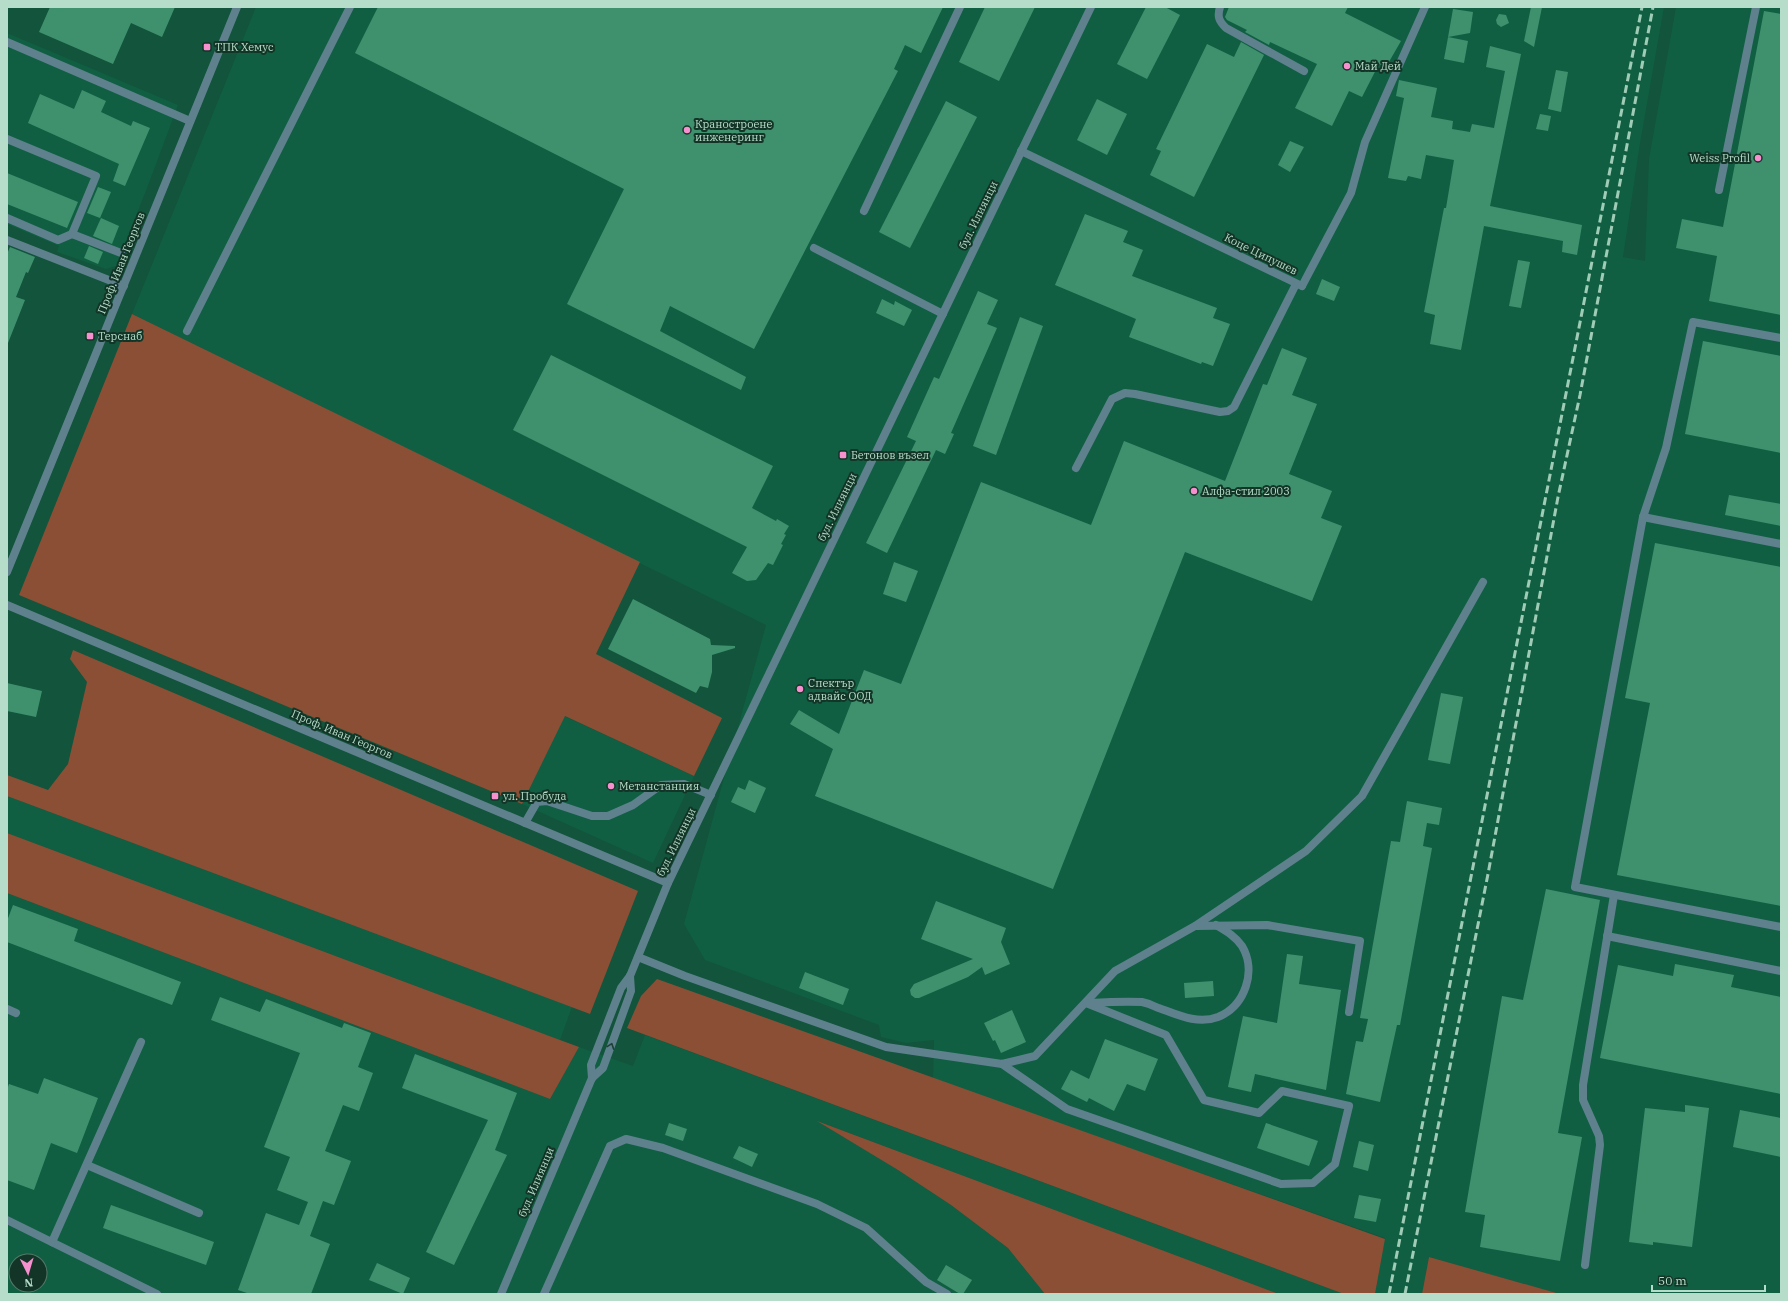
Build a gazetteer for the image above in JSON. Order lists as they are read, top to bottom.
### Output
{
  "streets": {
    "street": ["бул. Илиянци", "Коце Ципушев", "Проф. Иван Георгов"]
  },
  "crossings": [
    ["бул. Илиянци", "Коце Ципушев"],
    ["бул. Илиянци", "Проф. Иван Георгов"]
  ],
  "places": {
    "transit": [
      "ТПК Хемус",
      "Терснаб",
      "Бетонов възел",
      "ул. Пробуда"
    ],
    "other": [
      "Май Дей",
      "Краностроене инженеринг",
      "Weiss Profil",
      "Алфа-стил 2003",
      "Спектър адвайс ООД",
      "Метанстанция"
    ]
  },
  "scale_bar": "50 m",
  "north": "bottom"
}
